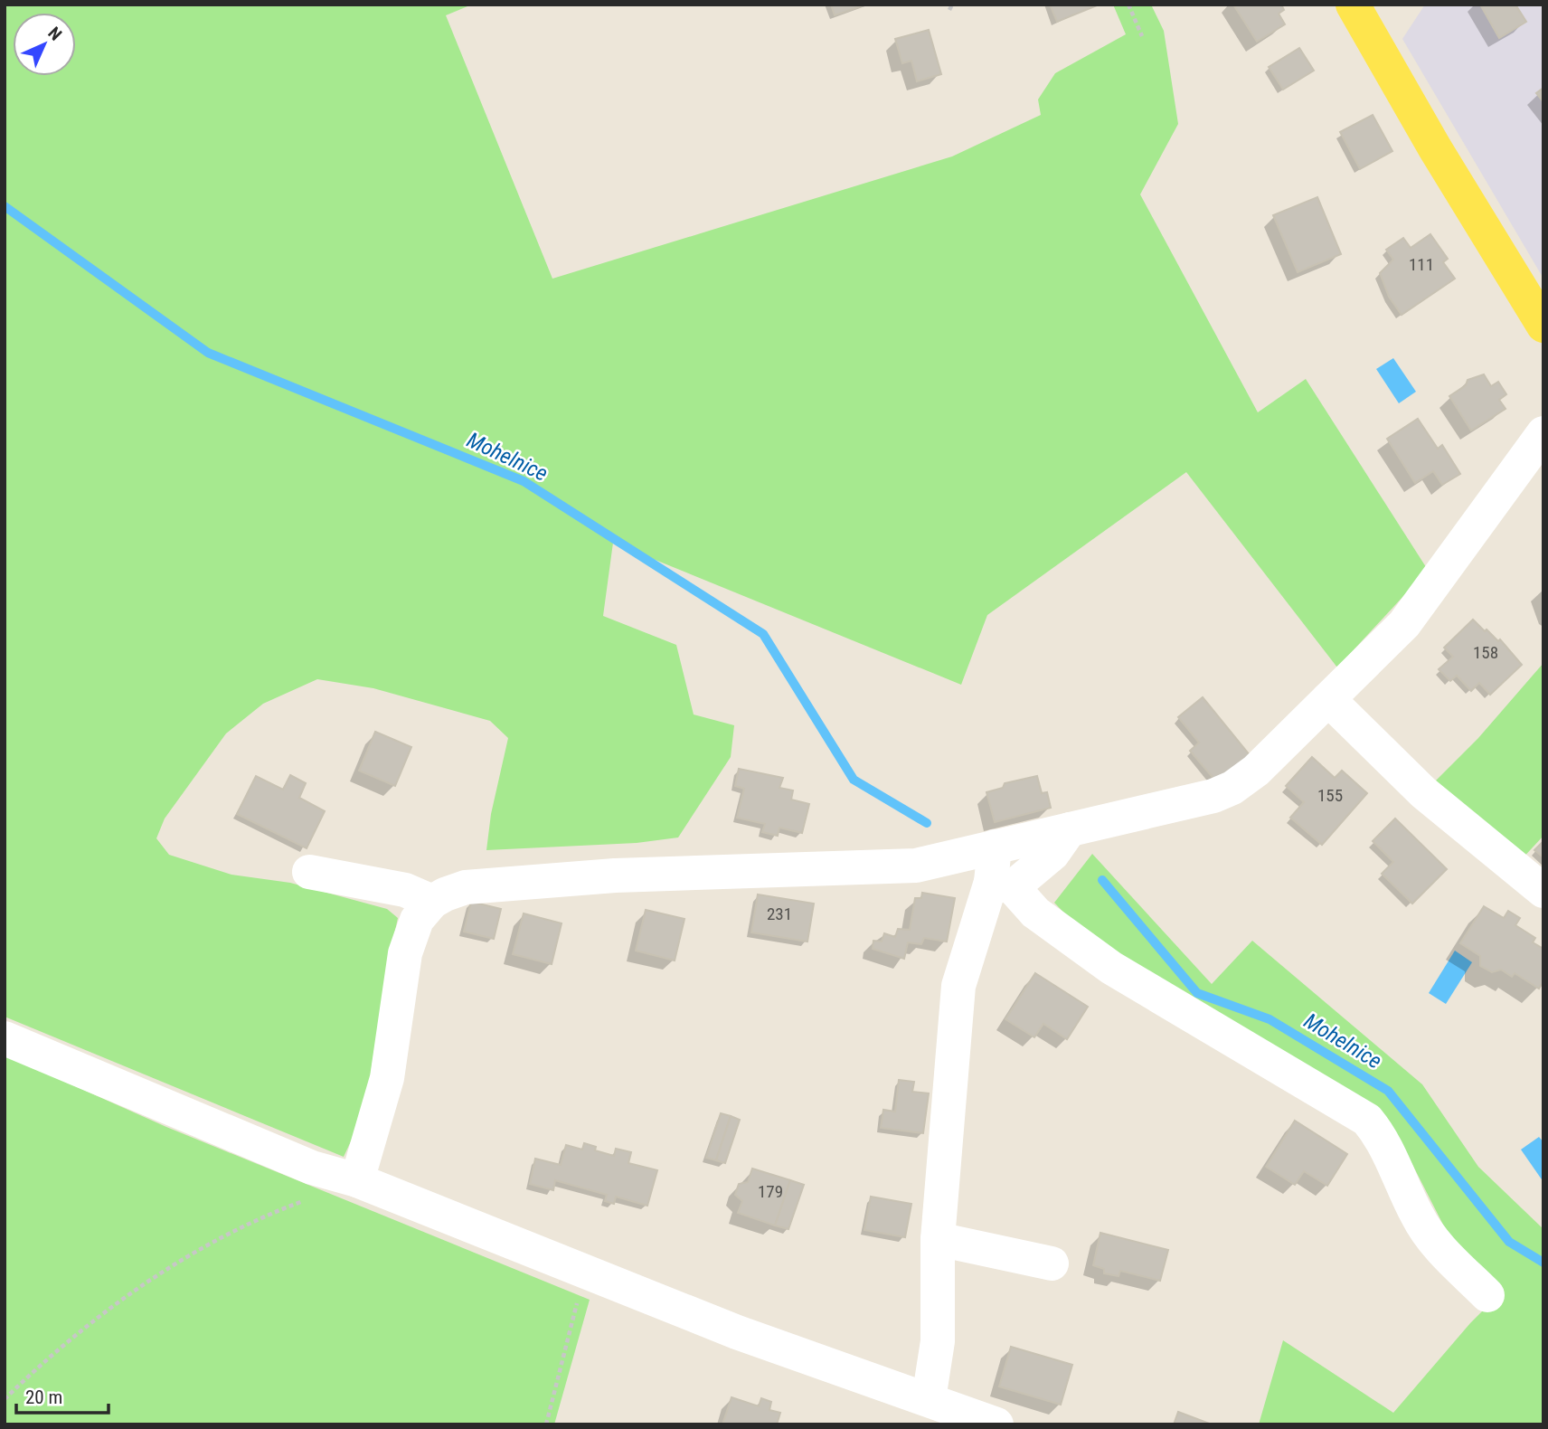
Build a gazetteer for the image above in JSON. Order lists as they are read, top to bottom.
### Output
{
  "water": ["Mohelnice"],
  "house_numbers": [
    "111",
    "158",
    "155",
    "231",
    "179"
  ],
  "scale_bar": "20 m",
  "north": "top right"
}
